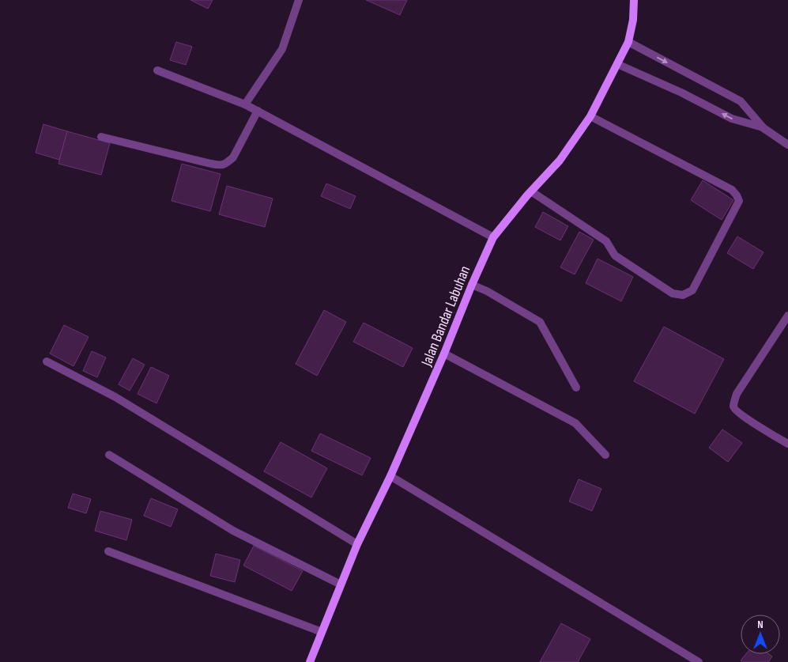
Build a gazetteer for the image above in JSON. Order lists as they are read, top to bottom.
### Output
{
  "streets": {
    "main road": ["Jalan Bandar Labuhan"]
  },
  "north": "top"
}
